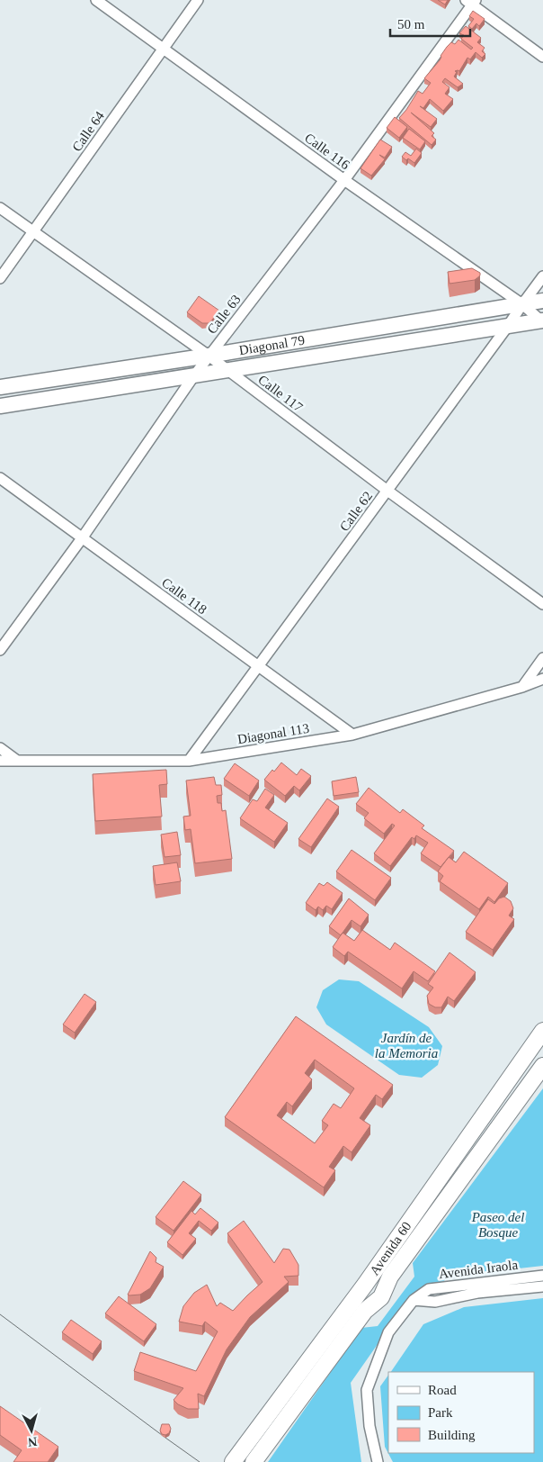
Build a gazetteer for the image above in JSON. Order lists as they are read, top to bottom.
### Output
{
  "streets": {
    "main road": ["Diagonal 79", "Avenida 60"],
    "street": [
      "Calle 64",
      "Calle 116",
      "Calle 63",
      "Calle 117",
      "Calle 62",
      "Calle 118",
      "Diagonal 113",
      "Avenida Iraola"
    ]
  },
  "crossings": [
    ["Calle 64", "Calle 116"],
    ["Calle 64", "Calle 117"],
    ["Calle 116", "Calle 63"],
    ["Calle 116", "Diagonal 79"],
    ["Calle 116", "Calle 62"],
    ["Calle 63", "Diagonal 79"],
    ["Calle 63", "Calle 117"],
    ["Calle 63", "Calle 118"],
    ["Diagonal 79", "Calle 117"],
    ["Diagonal 79", "Calle 62"],
    ["Calle 117", "Calle 62"],
    ["Calle 62", "Calle 118"],
    ["Calle 62", "Diagonal 113"],
    ["Calle 118", "Diagonal 113"]
  ],
  "parks": ["Jardín de la Memoria", "Paseo del Bosque"],
  "legend": ["Road", "Park", "Building"],
  "scale_bar": "50 m",
  "north": "bottom"
}
